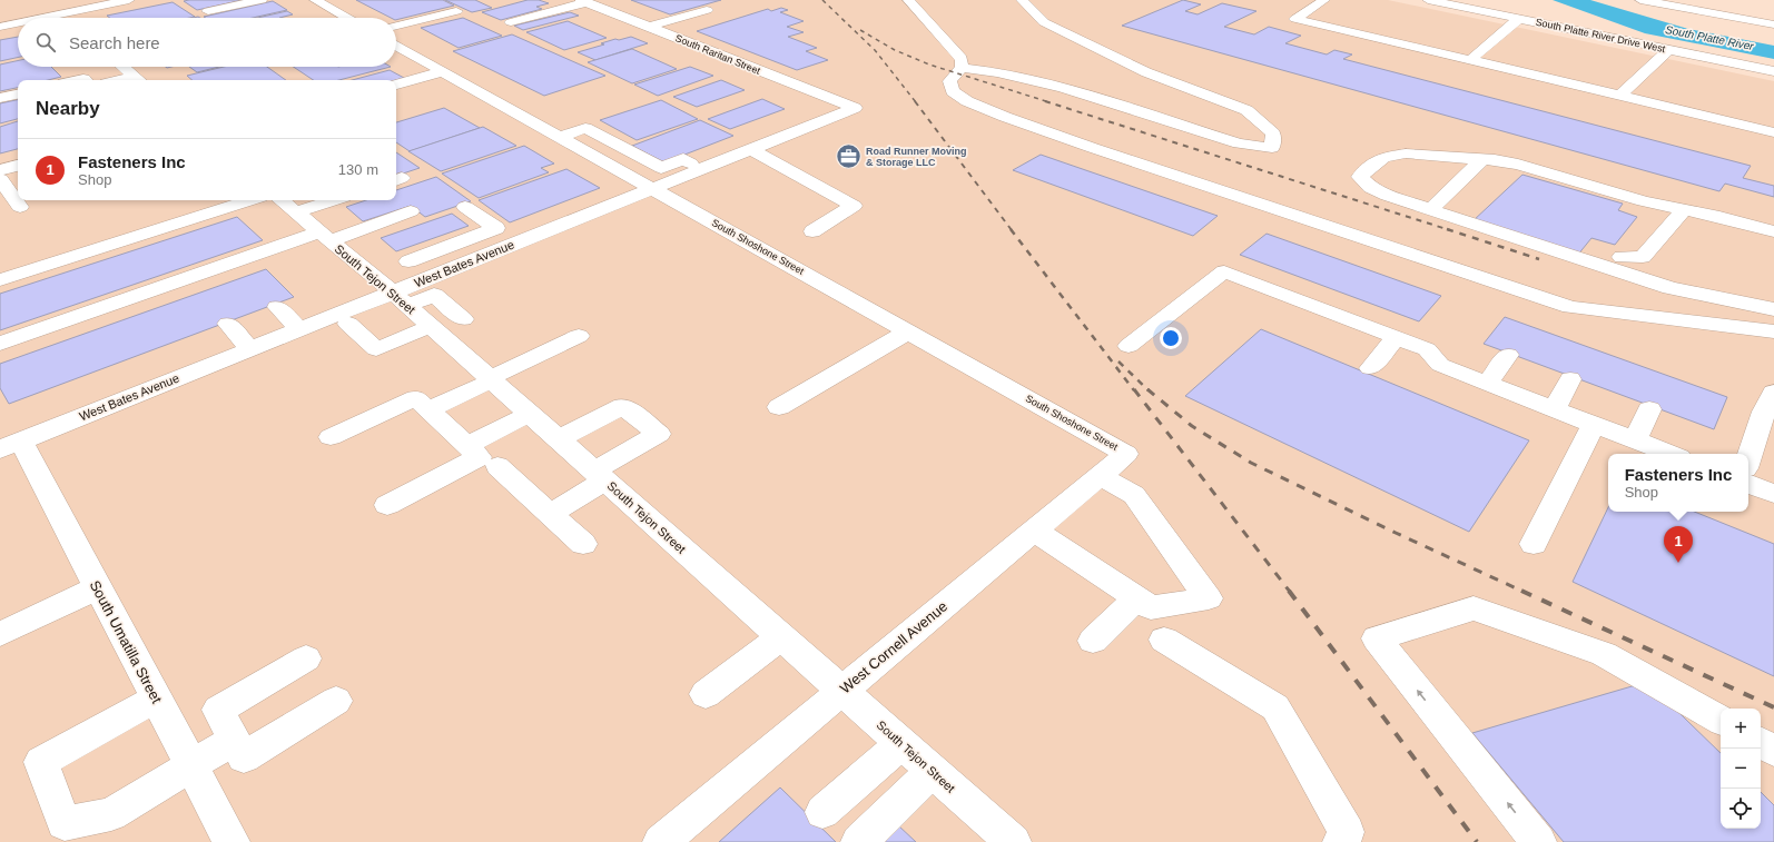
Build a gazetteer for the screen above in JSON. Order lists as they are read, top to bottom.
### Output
{
  "streets": {
    "street": [
      "South Platte River Drive West",
      "South Raritan Street",
      "South Shoshone Street",
      "West Bates Avenue",
      "South Tejon Street",
      "South Umatilla Street",
      "West Cornell Avenue"
    ]
  },
  "crossings": [
    ["South Raritan Street", "West Bates Avenue"],
    ["South Shoshone Street", "West Bates Avenue"],
    ["South Shoshone Street", "West Cornell Avenue"],
    ["West Bates Avenue", "South Tejon Street"],
    ["West Bates Avenue", "South Umatilla Street"],
    ["South Tejon Street", "West Cornell Avenue"]
  ],
  "water": ["South Platte River"],
  "places": {
    "office": ["Road Runner Moving & Storage LLC"]
  },
  "page": {
    "search": "Search here",
    "heading": "Nearby",
    "list": [
      {
        "mark": "1",
        "name": "Fasteners Inc",
        "note": "Shop",
        "value": "130 m"
      }
    ],
    "popup": ["Fasteners Inc", "Shop"],
    "pins": "1",
    "map_buttons": ["+", "−"]
  }
}
